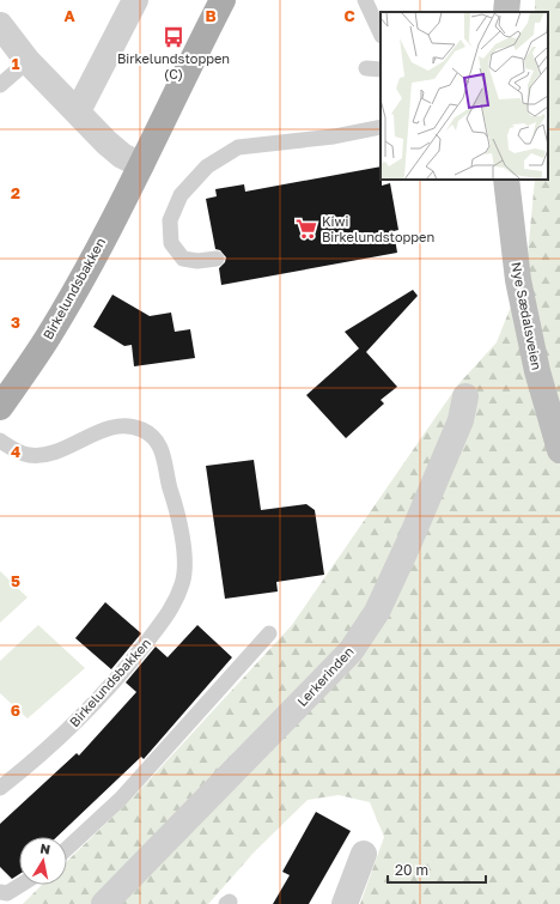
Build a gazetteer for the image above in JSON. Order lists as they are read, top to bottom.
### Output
{
  "streets": {
    "main road": ["Birkelundsbakken", "Nye Sædalsveien"],
    "street": ["Lerkerinden"]
  },
  "places": {
    "bus stop": ["Birkelundstoppen (C)"],
    "supermarket": ["Kiwi Birkelundstoppen"]
  },
  "scale_bar": "20 m",
  "north": "top",
  "grid": {
    "columns": ["A", "B", "C"],
    "rows": [
      "1",
      "2",
      "3",
      "4",
      "5",
      "6"
    ]
  }
}
